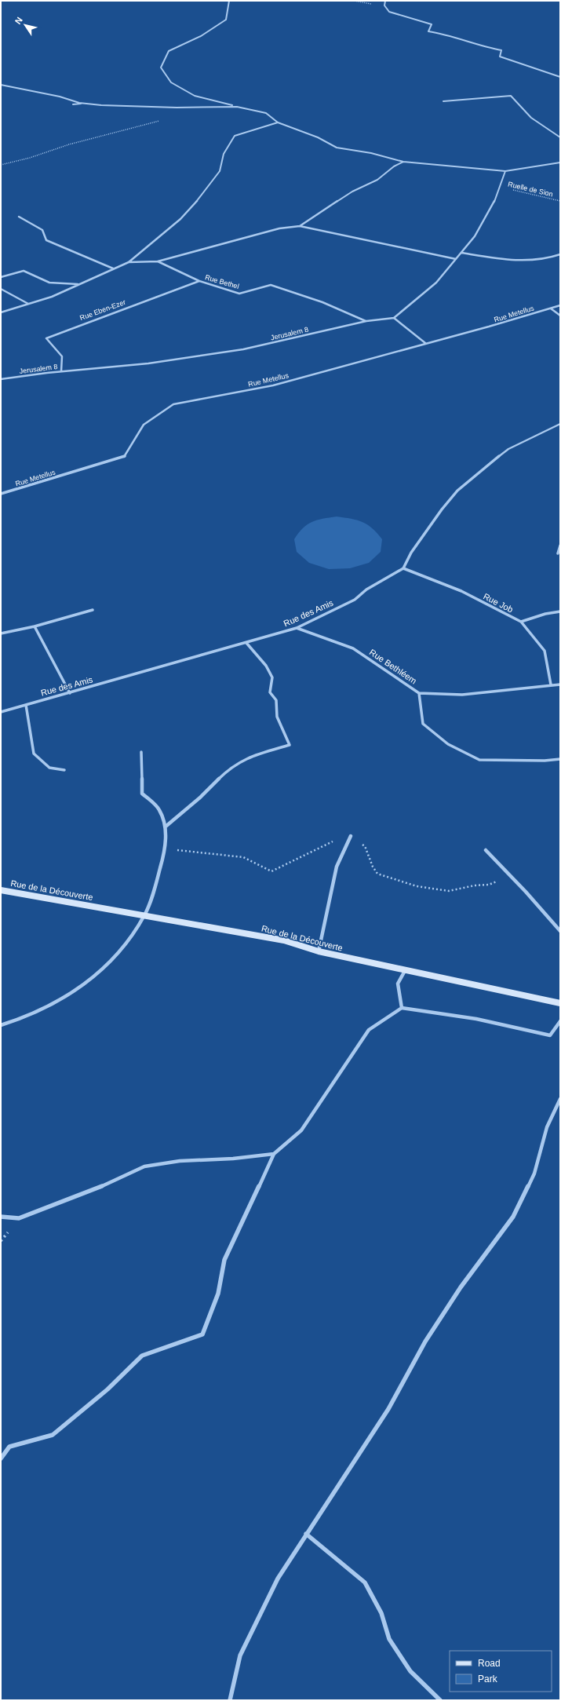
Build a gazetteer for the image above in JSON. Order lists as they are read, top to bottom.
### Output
{
  "streets": {
    "street": [
      "Rue Bethel",
      "Rue Eben-Ezer",
      "Rue Metellus",
      "Jerusalem 8",
      "Rue Job",
      "Rue des Amis",
      "Rue Bethléem",
      "Rue de la Découverte"
    ],
    "path": ["Ruelle de Sion"]
  },
  "crossings": [
    ["Rue Bethel", "Rue Eben-Ezer"],
    ["Rue Bethel", "Jerusalem 8"],
    ["Rue Eben-Ezer", "Jerusalem 8"],
    ["Rue Job", "Rue des Amis"],
    ["Rue des Amis", "Rue Bethléem"]
  ],
  "legend": ["Road", "Park"],
  "north": "top left"
}
